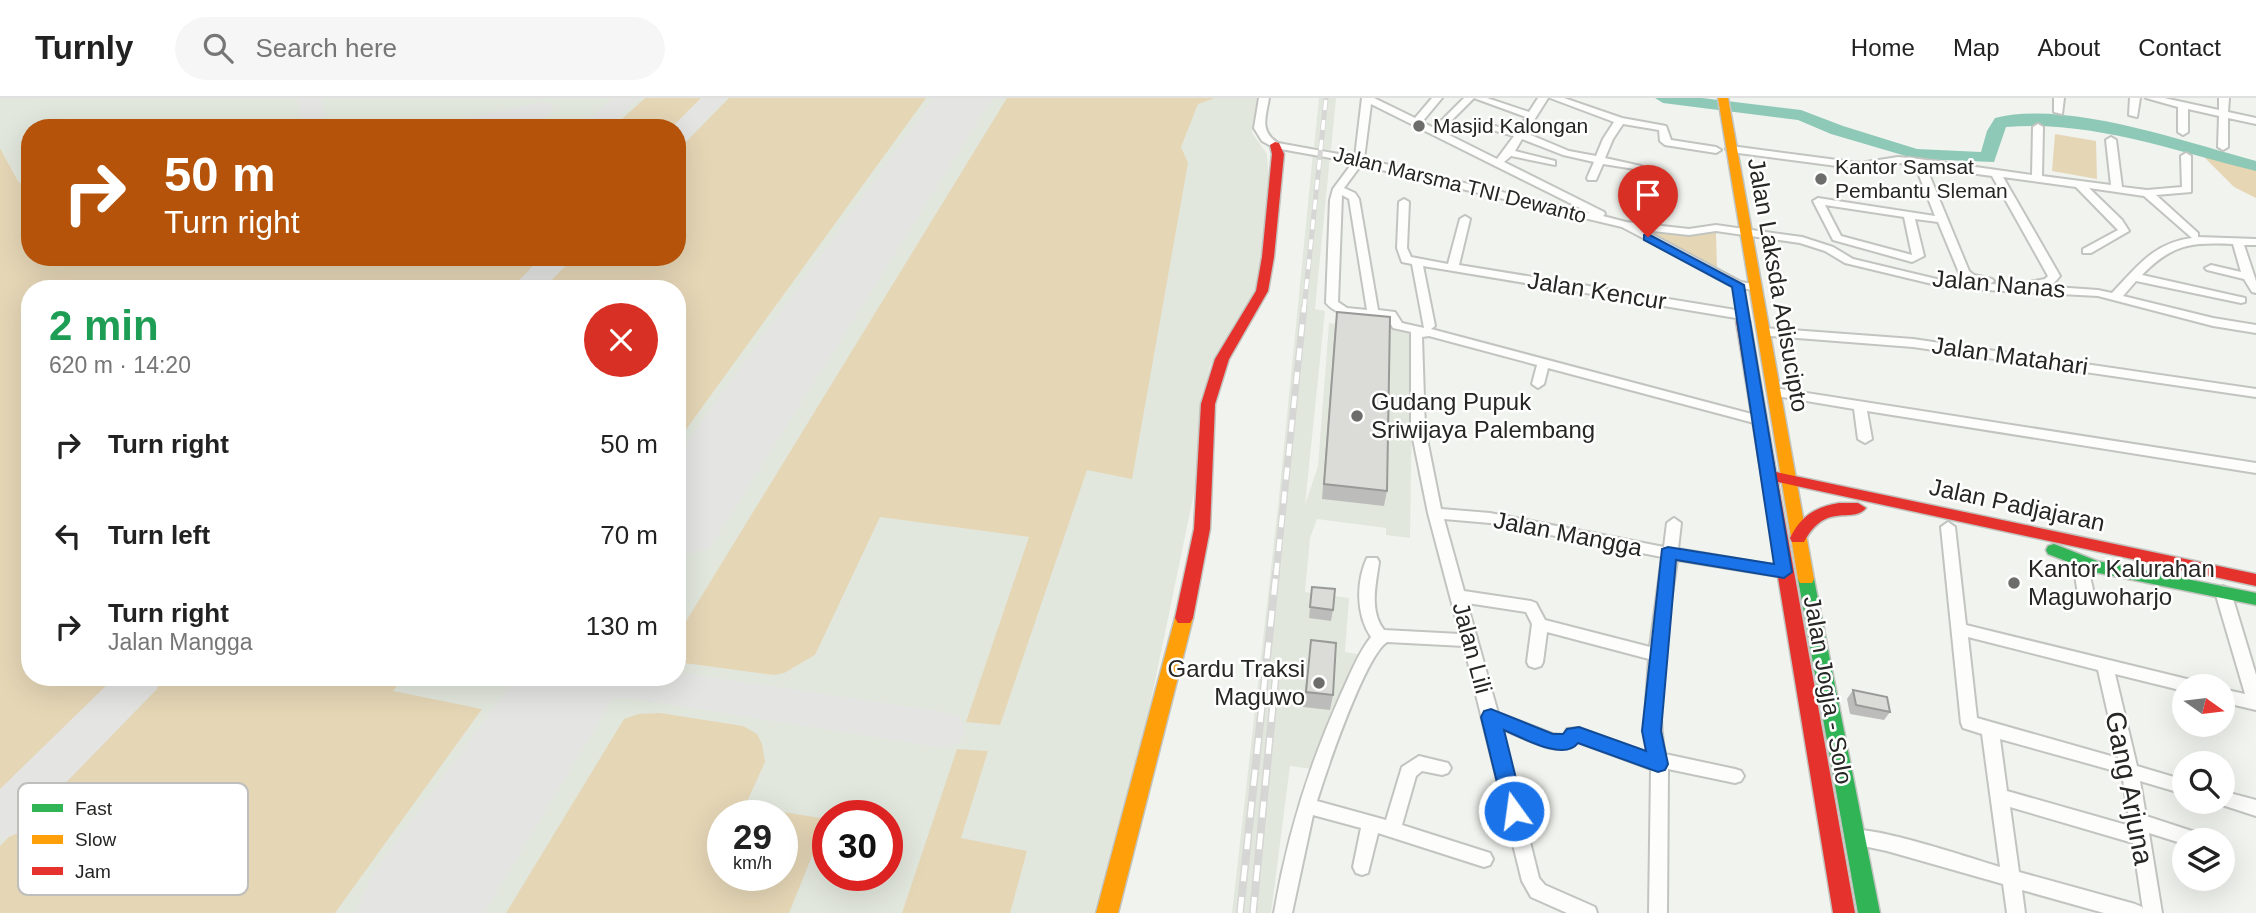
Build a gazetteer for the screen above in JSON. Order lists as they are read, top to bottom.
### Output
{
  "streets": {
    "main road": ["Jalan Laksda Adisucipto", "Jalan Padjajaran", "Jalan Jogja - Solo"],
    "street": [
      "Jalan Marsma TNI Dewanto",
      "Jalan Nanas",
      "Jalan Kencur",
      "Jalan Matahari",
      "Jalan Mangga",
      "Jalan Lili",
      "Gang Arjuna"
    ]
  },
  "crossings": [
    ["Jalan Marsma TNI Dewanto", "Jalan Nanas"],
    ["Jalan Marsma TNI Dewanto", "Jalan Laksda Adisucipto"],
    ["Jalan Nanas", "Jalan Laksda Adisucipto"],
    ["Jalan Laksda Adisucipto", "Jalan Kencur"],
    ["Jalan Laksda Adisucipto", "Jalan Matahari"],
    ["Jalan Laksda Adisucipto", "Jalan Padjajaran"],
    ["Jalan Laksda Adisucipto", "Jalan Jogja - Solo"],
    ["Jalan Kencur", "Jalan Lili"],
    ["Jalan Padjajaran", "Jalan Jogja - Solo"],
    ["Jalan Mangga", "Jalan Lili"],
    ["Jalan Mangga", "Jalan Jogja - Solo"]
  ],
  "places": [
    "Masjid Kalongan",
    "Kantor Samsat Pembantu Sleman",
    "Gudang Pupuk Sriwijaya Palembang",
    "Kantor Kalurahan Maguwoharjo",
    "Gardu Traksi Maguwo"
  ],
  "legend": ["Fast", "Slow", "Jam"],
  "north": "right",
  "page": {
    "header": "Turnly",
    "search": "Search here",
    "nav": [
      "Home",
      "Map",
      "About",
      "Contact"
    ],
    "turn": ["50 m", "Turn right"],
    "heading": ["2 min", "620 m · 14:20"],
    "list": [
      {
        "name": "Turn right",
        "value": "50 m"
      },
      {
        "name": "Turn left",
        "value": "70 m"
      },
      {
        "name": "Turn right",
        "note": "Jalan Mangga",
        "value": "130 m"
      }
    ],
    "speed": "29 km/h",
    "limit": "30"
  }
}
